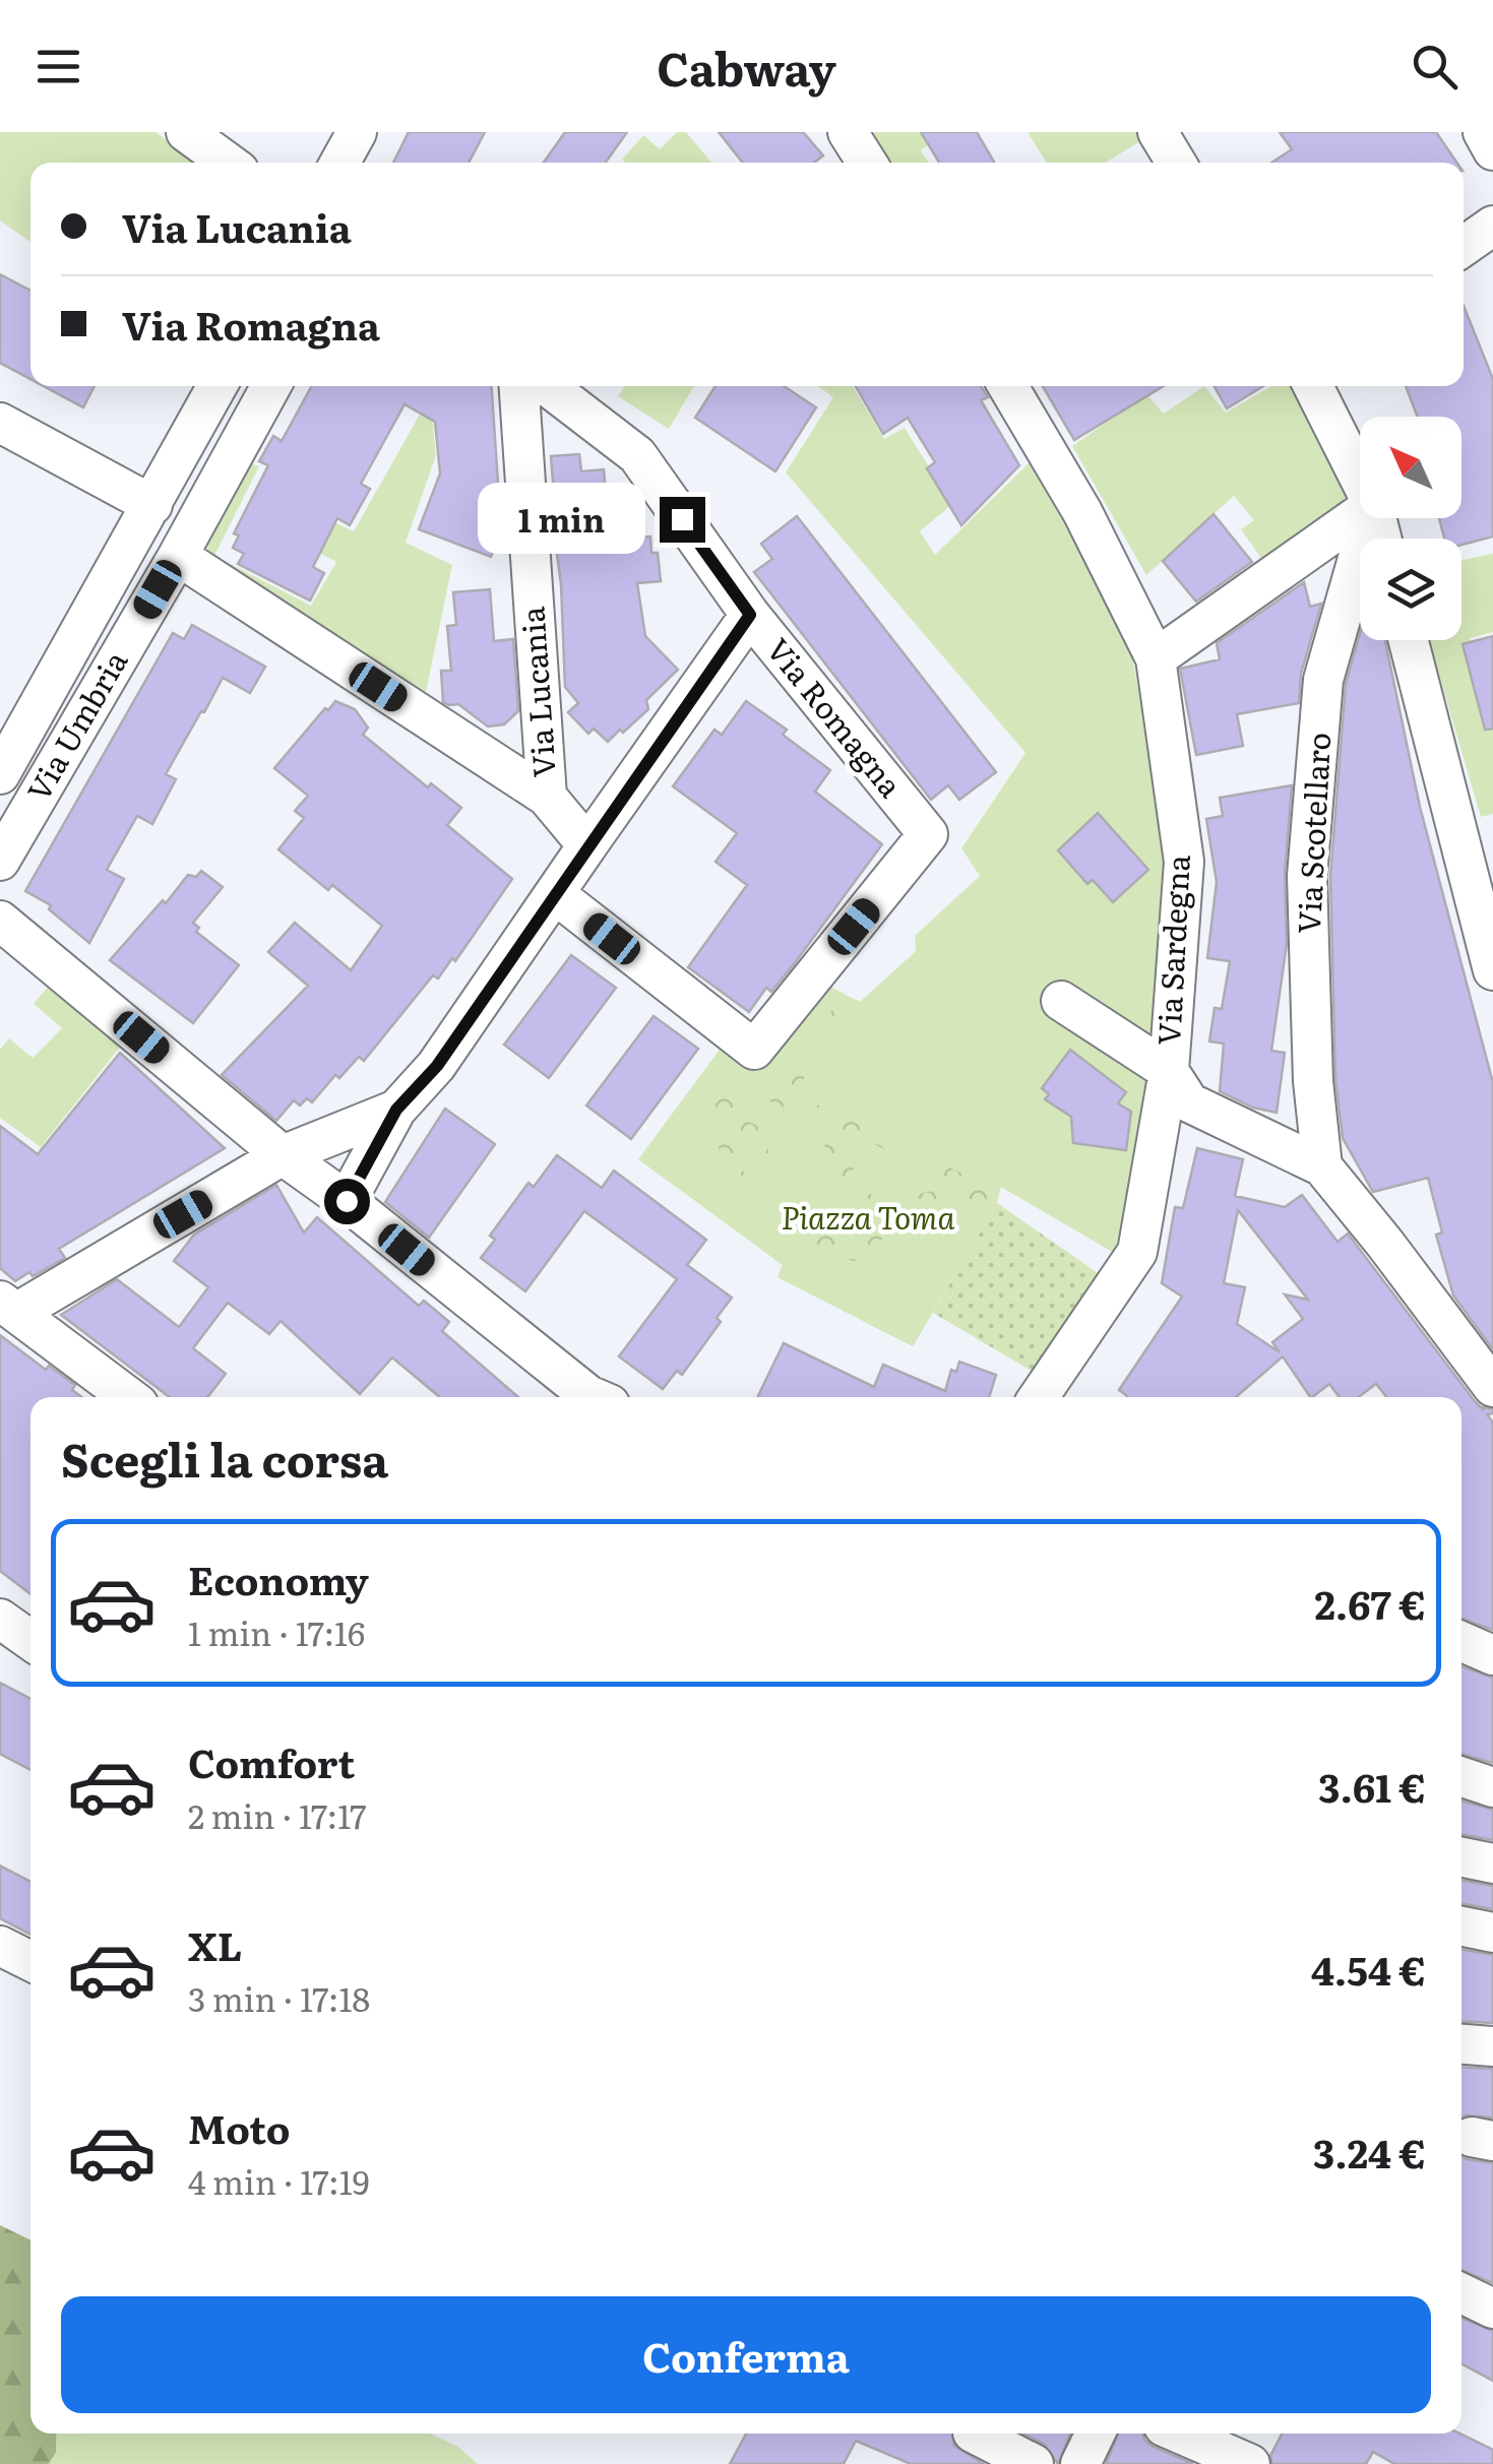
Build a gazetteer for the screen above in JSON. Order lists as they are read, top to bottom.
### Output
{
  "streets": {
    "street": [
      "Via Lucania",
      "Via Romagna",
      "Via Umbria",
      "Via Scotellaro",
      "Via Sardegna"
    ]
  },
  "parks": ["Piazza Toma"],
  "north": "top left",
  "page": {
    "header": "Cabway",
    "banner": ["Via Lucania", "Via Romagna"],
    "bubble": "1 min",
    "heading": "Scegli la corsa",
    "list": [
      {
        "name": "Economy",
        "note": "1 min · 17:16",
        "value": "2.67 €"
      },
      {
        "name": "Comfort",
        "note": "2 min · 17:17",
        "value": "3.61 €"
      },
      {
        "name": "XL",
        "note": "3 min · 17:18",
        "value": "4.54 €"
      },
      {
        "name": "Moto",
        "note": "4 min · 17:19",
        "value": "3.24 €"
      }
    ],
    "buttons": "Conferma"
  }
}
